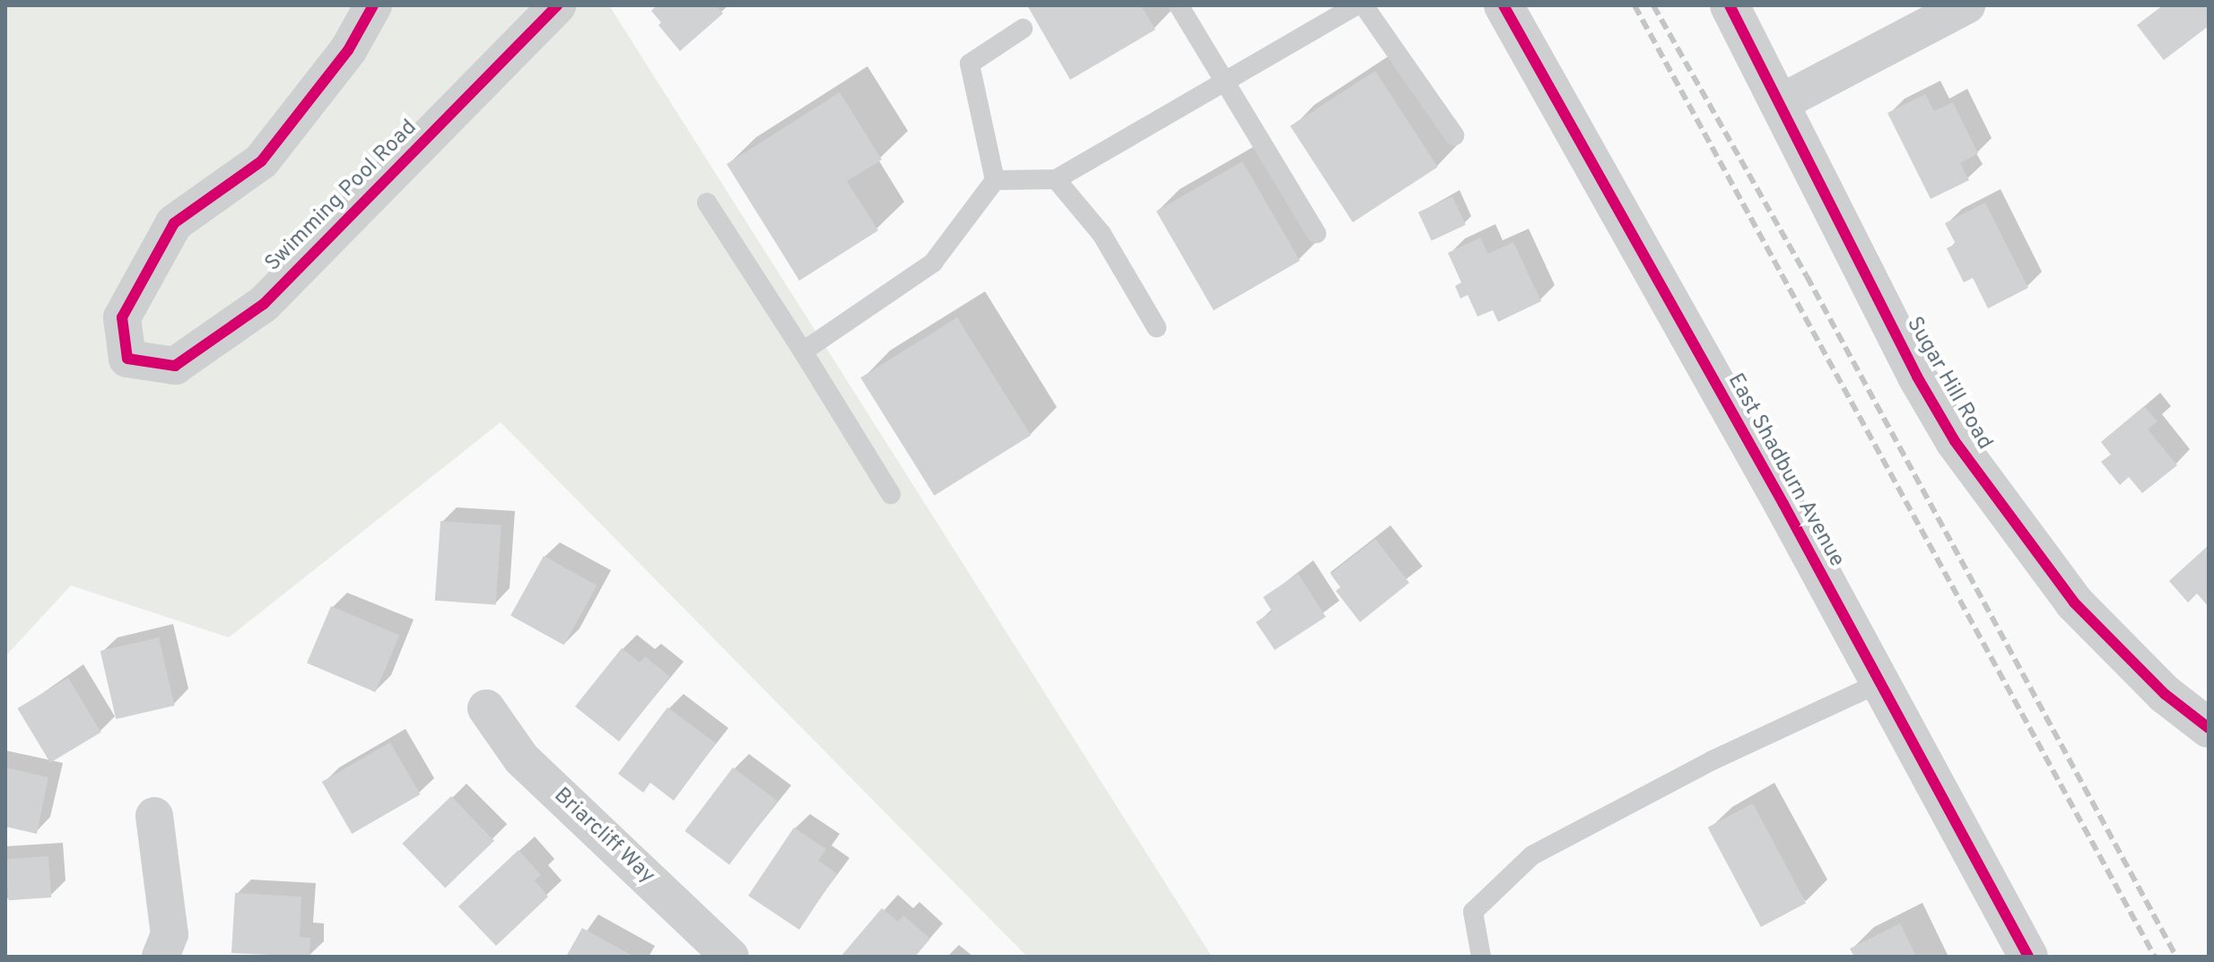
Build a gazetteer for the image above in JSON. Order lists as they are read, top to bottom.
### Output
{
  "streets": {
    "street": [
      "Swimming Pool Road",
      "Sugar Hill Road",
      "East Shadburn Avenue",
      "Briarcliff Way"
    ]
  }
}
